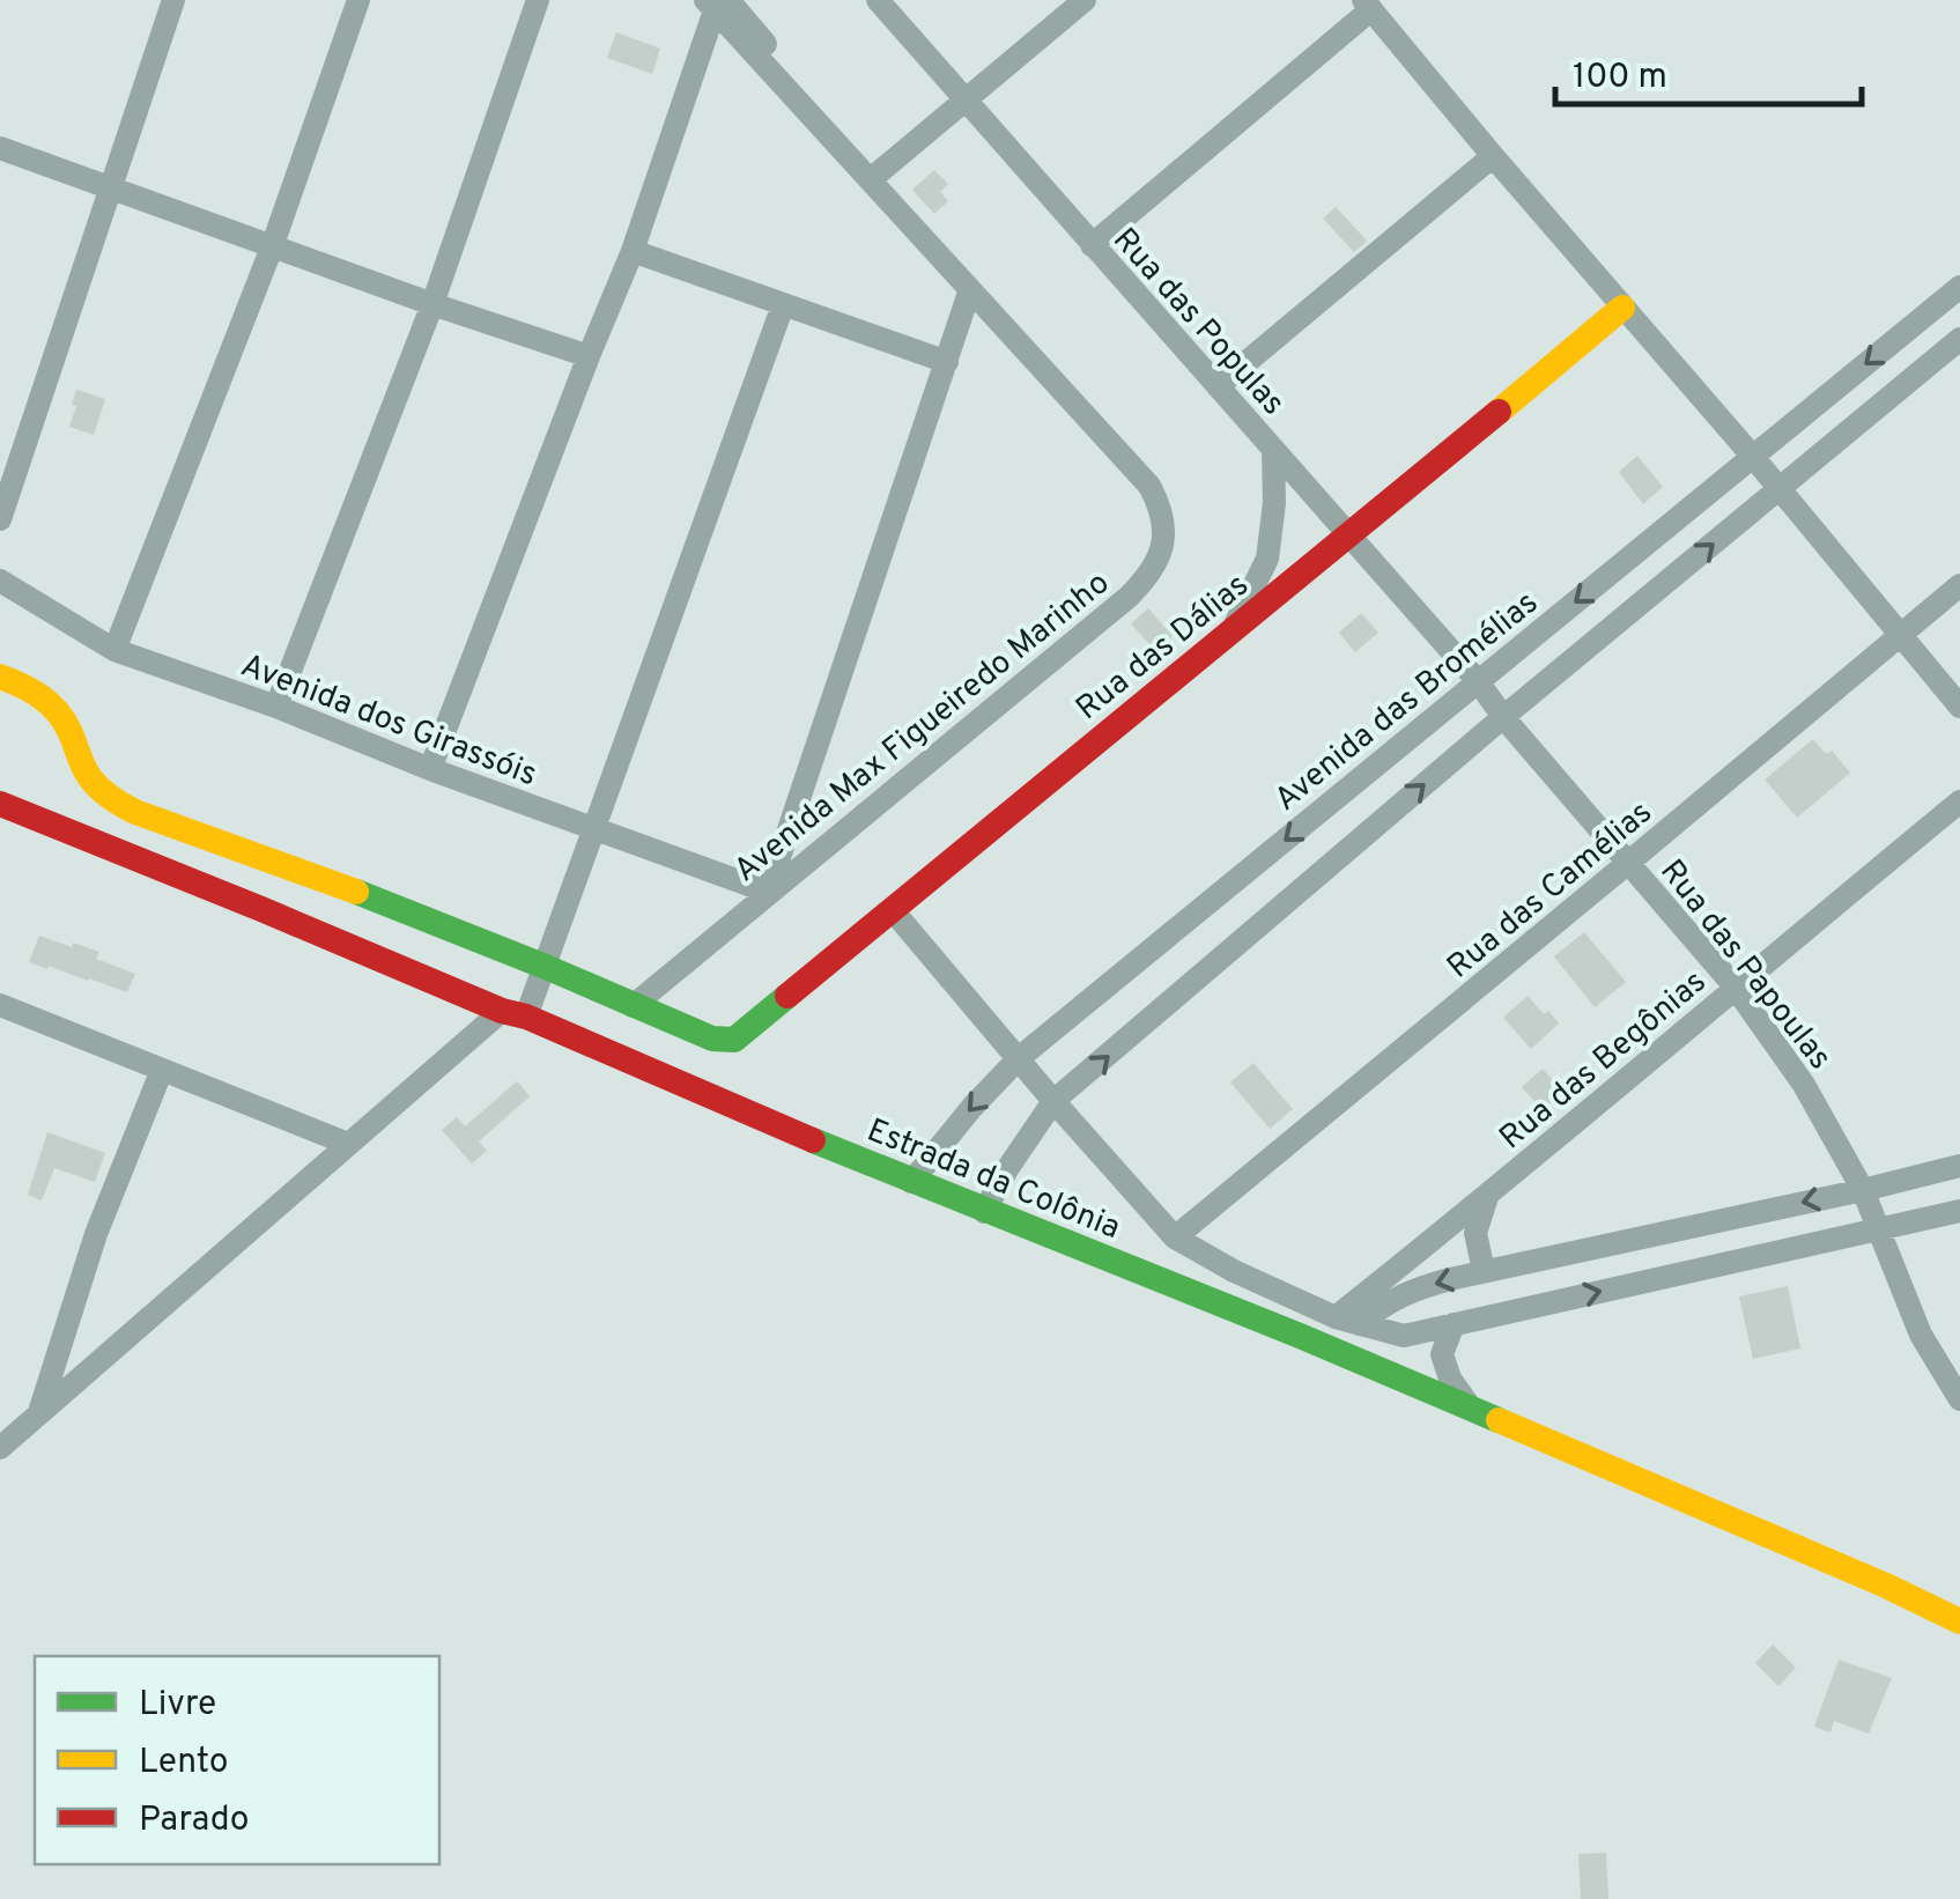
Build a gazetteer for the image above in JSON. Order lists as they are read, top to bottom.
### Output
{
  "streets": {
    "main road": ["Rua das Dálias", "Estrada da Colônia"],
    "street": [
      "Rua das Populas",
      "Avenida das Bromélias",
      "Avenida dos Girassóis",
      "Avenida Max Figueiredo Marinho",
      "Rua das Camélias",
      "Rua das Papoulas",
      "Rua das Begônias"
    ]
  },
  "crossings": [
    ["Rua das Populas", "Rua das Dálias"],
    ["Rua das Populas", "Avenida das Bromélias"],
    ["Rua das Populas", "Rua das Papoulas"],
    ["Rua das Dálias", "Avenida Max Figueiredo Marinho"],
    ["Avenida das Bromélias", "Rua das Papoulas"],
    ["Avenida das Bromélias", "Estrada da Colônia"],
    ["Avenida dos Girassóis", "Avenida Max Figueiredo Marinho"],
    ["Rua das Camélias", "Rua das Papoulas"],
    ["Rua das Papoulas", "Rua das Begônias"]
  ],
  "legend": ["Livre", "Lento", "Parado"],
  "scale_bar": "100 m"
}
